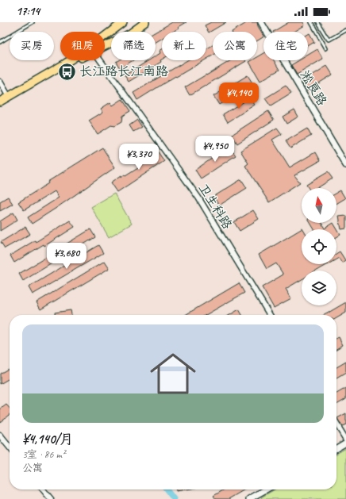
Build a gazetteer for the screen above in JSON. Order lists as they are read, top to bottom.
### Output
{
  "streets": {
    "street": ["淞良路", "卫生科路"]
  },
  "places": {
    "bus stop": ["长江路长江南路"]
  },
  "north": "top",
  "page": {
    "status": "17:14",
    "chip": [
      "买房",
      "租房",
      "筛选",
      "新上",
      "公寓",
      "住宅"
    ],
    "price": [
      "¥4,140",
      "¥4,950",
      "¥3,370",
      "¥3,680"
    ],
    "list": [
      {
        "name": "¥4,140/月",
        "note": "3室 · 86 m² · 公寓"
      }
    ]
  }
}
